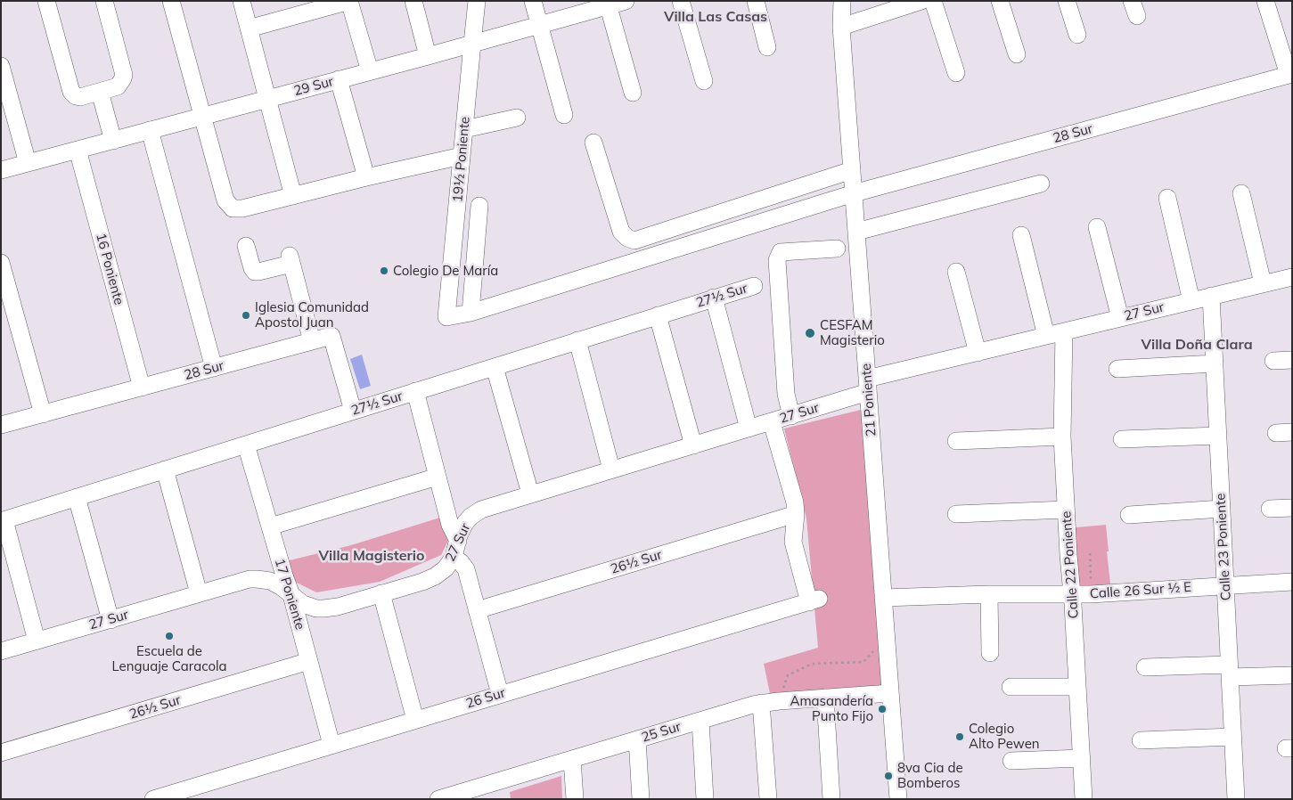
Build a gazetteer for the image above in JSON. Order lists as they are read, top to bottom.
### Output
{
  "streets": {
    "street": [
      "29 Sur",
      "28 Sur",
      "19½ Poniente",
      "16 Poniente",
      "27½ Sur",
      "27 Sur",
      "21 Poniente",
      "Calle 23 Poniente",
      "26½ Sur",
      "Calle 22 Poniente",
      "Calle 26 Sur ½ E",
      "17 Poniente",
      "26 Sur",
      "25 Sur"
    ]
  },
  "crossings": [
    ["29 Sur", "19½ Poniente"],
    ["29 Sur", "16 Poniente"],
    ["28 Sur", "19½ Poniente"],
    ["28 Sur", "16 Poniente"],
    ["28 Sur", "27½ Sur"],
    ["28 Sur", "21 Poniente"],
    ["27½ Sur", "17 Poniente"],
    ["27 Sur", "21 Poniente"],
    ["27 Sur", "Calle 23 Poniente"],
    ["27 Sur", "Calle 22 Poniente"],
    ["27 Sur", "17 Poniente"],
    ["21 Poniente", "Calle 26 Sur ½ E"],
    ["21 Poniente", "25 Sur"],
    ["Calle 23 Poniente", "Calle 26 Sur ½ E"],
    ["26½ Sur", "17 Poniente"],
    ["26½ Sur", "26 Sur"],
    ["Calle 22 Poniente", "Calle 26 Sur ½ E"],
    ["17 Poniente", "26 Sur"]
  ],
  "districts": ["Villa Las Casas", "Villa Doña Clara", "Villa Magisterio"],
  "places": [
    "Colegio De María",
    "Iglesia Comunidad Apostol Juan",
    "CESFAM Magisterio",
    "Escuela de Lenguaje Caracola",
    "Amasandería Punto Fijo",
    "Colegio Alto Pewen",
    "8va Cia de Bomberos"
  ]
}
